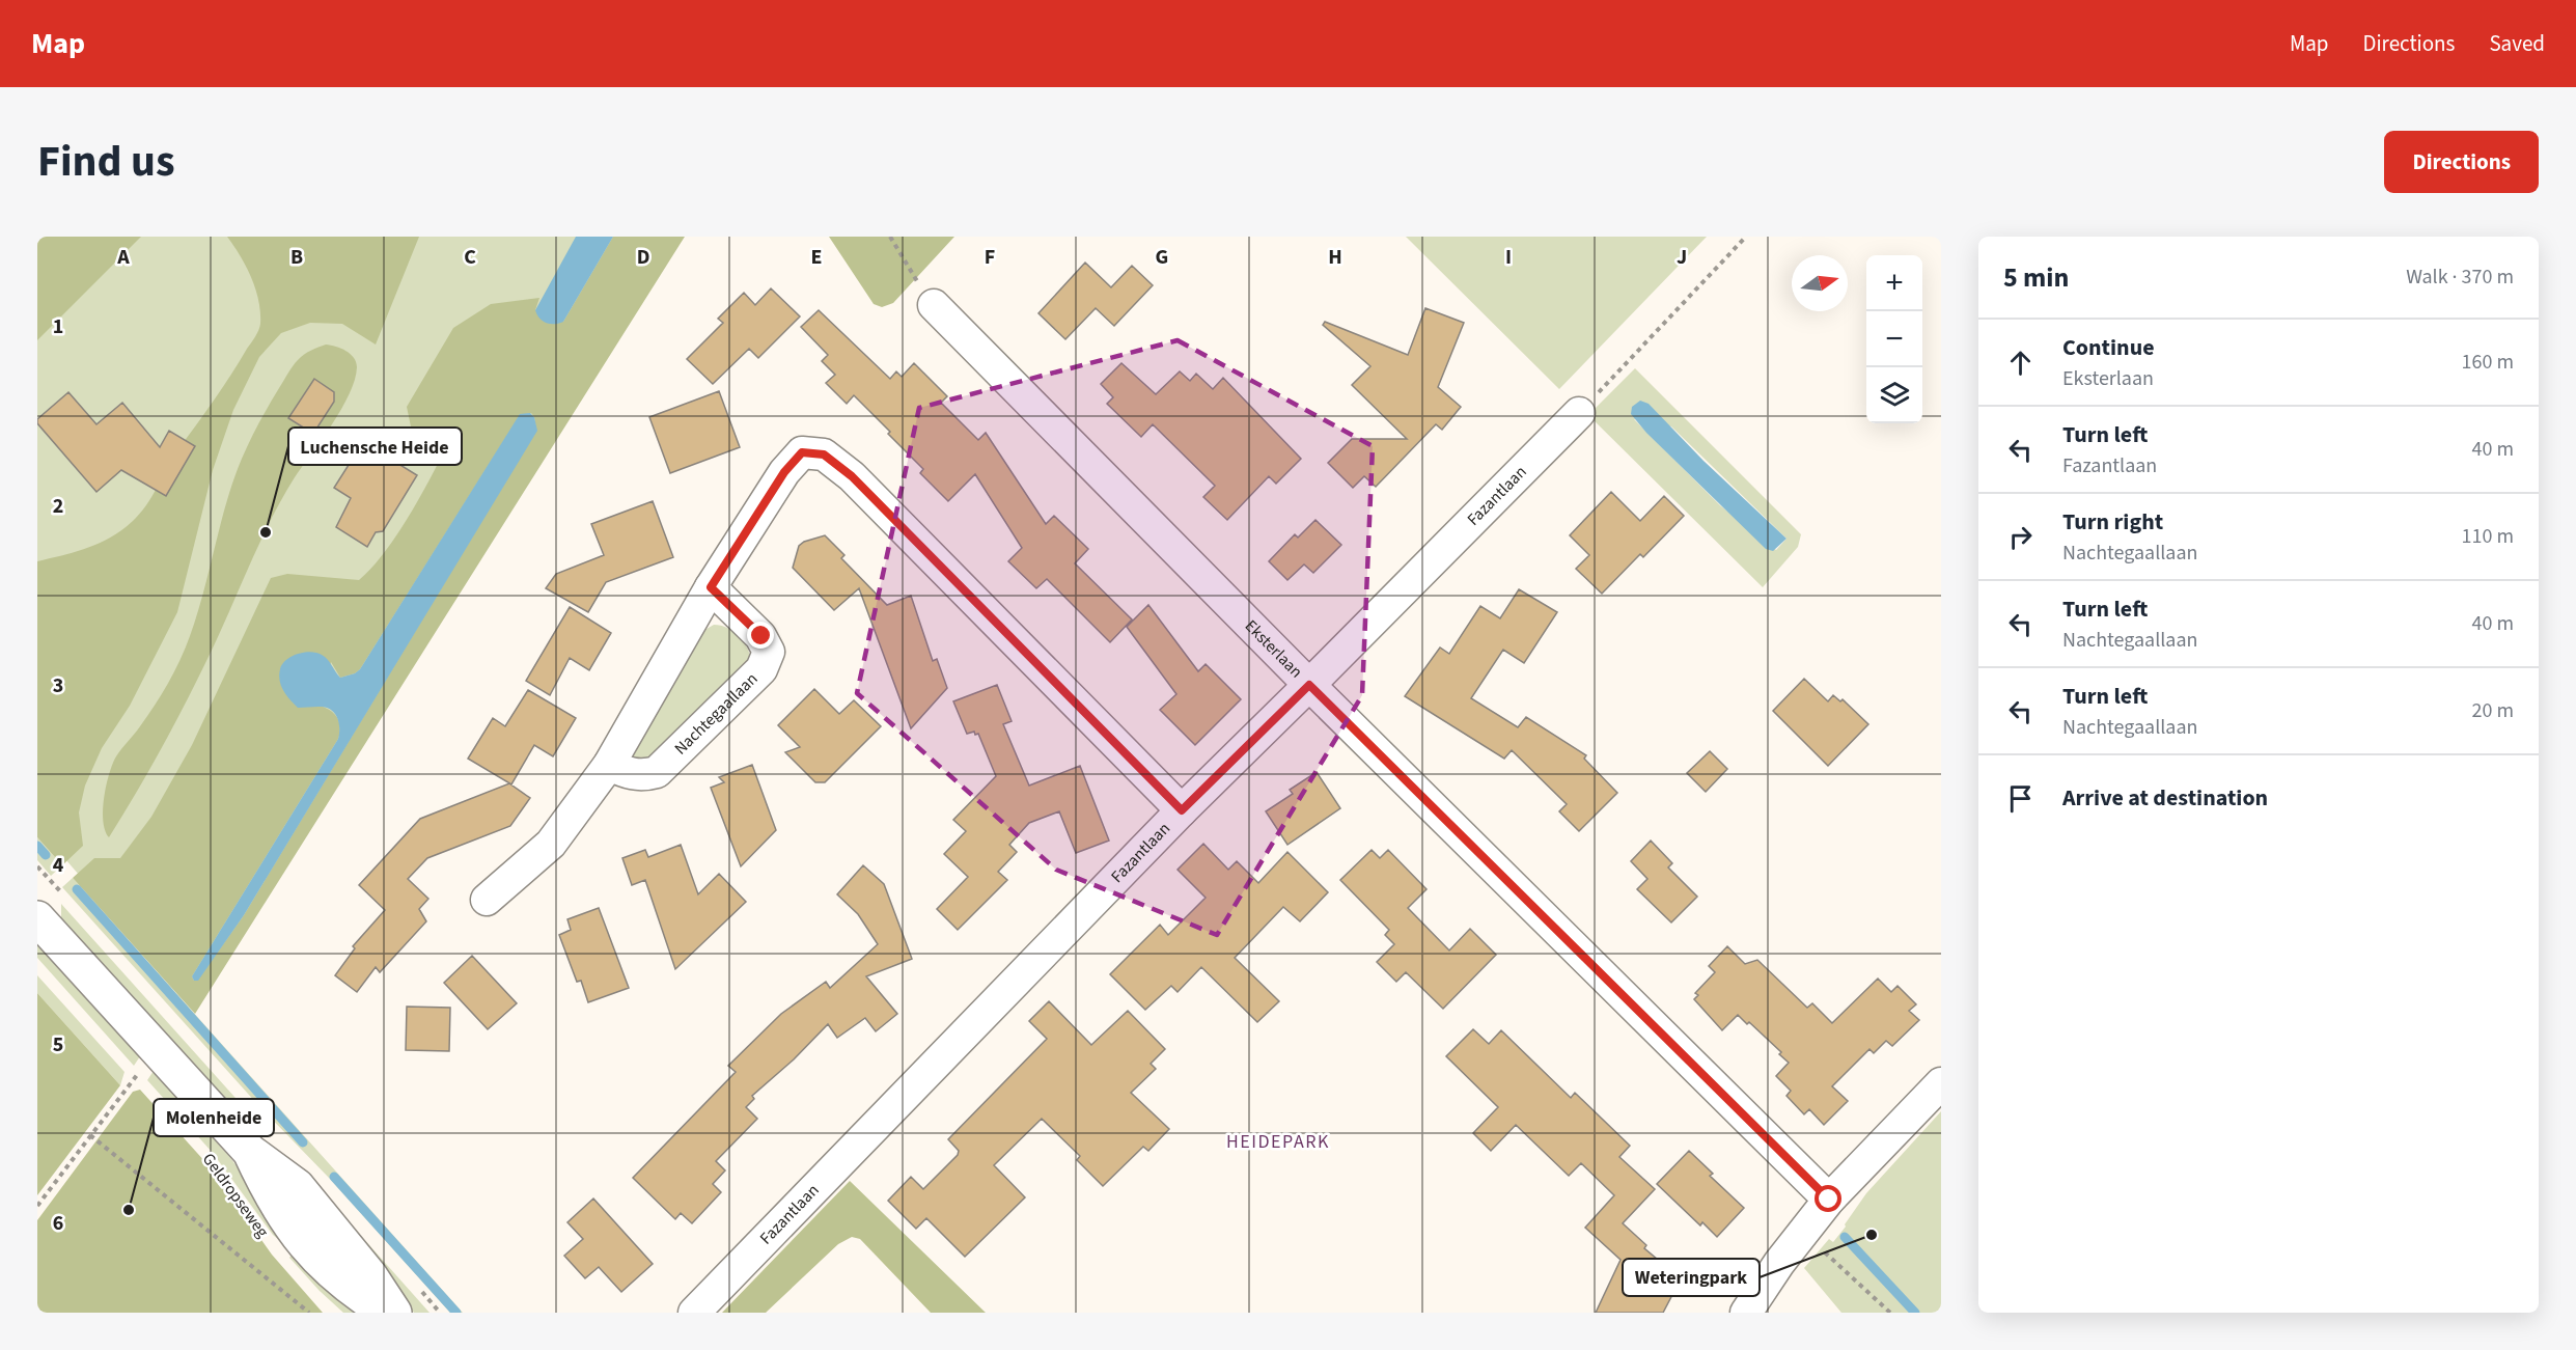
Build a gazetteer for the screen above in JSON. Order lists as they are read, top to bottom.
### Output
{
  "streets": {
    "main road": ["Geldropseweg"],
    "street": ["Fazantlaan", "Eksterlaan", "Nachtegaallaan"]
  },
  "crossings": [
    ["Fazantlaan", "Eksterlaan"]
  ],
  "districts": ["HEIDEPARK"],
  "places": ["Luchensche Heide", "Molenheide", "Weteringpark"],
  "north": "right",
  "page": {
    "header": "Map",
    "nav": ["Map", "Directions", "Saved"],
    "title": "Find us",
    "buttons": "Directions",
    "heading": ["5 min", "Walk · 370 m"],
    "map_buttons": ["+", "−"],
    "list": [
      ["Continue", "Eksterlaan", "160 m"],
      ["Turn left", "Fazantlaan", "40 m"],
      ["Turn right", "Nachtegaallaan", "110 m"],
      ["Turn left", "Nachtegaallaan", "40 m"],
      ["Turn left", "Nachtegaallaan", "20 m"],
      "Arrive at destination"
    ]
  },
  "grid": {
    "columns": [
      "A",
      "B",
      "C",
      "D",
      "E",
      "F",
      "G",
      "H",
      "I",
      "J"
    ],
    "rows": [
      "1",
      "2",
      "3",
      "4",
      "5",
      "6"
    ]
  }
}
